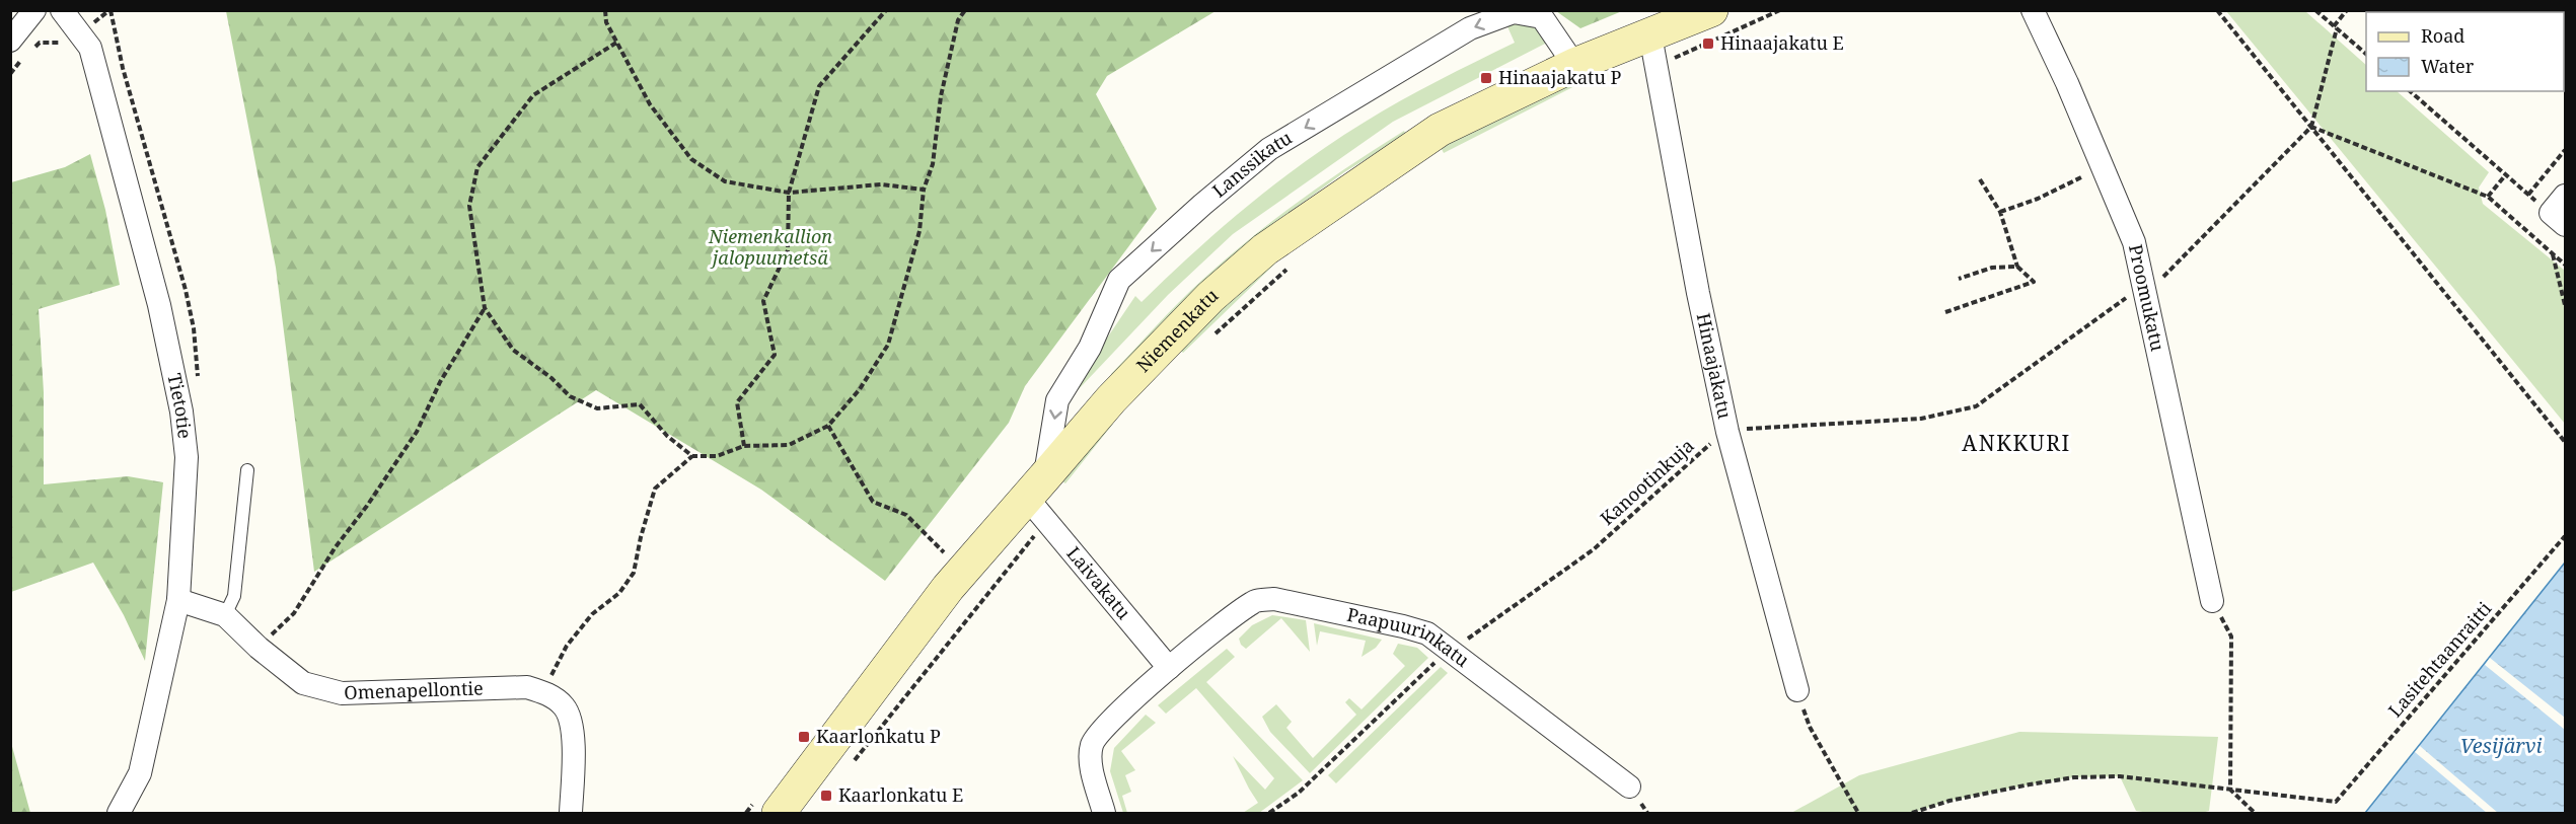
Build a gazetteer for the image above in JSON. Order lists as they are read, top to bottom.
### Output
{
  "streets": {
    "street": [
      "Lanssikatu",
      "Proomukatu",
      "Niemenkatu",
      "Hinaajakatu",
      "Tietotie",
      "Laivakatu",
      "Paapuurinkatu",
      "Omenapellontie"
    ],
    "path": ["Kanootinkuja", "Lasitehtaanraitti"]
  },
  "crossings": [
    ["Lanssikatu", "Niemenkatu"],
    ["Lanssikatu", "Laivakatu"],
    ["Niemenkatu", "Hinaajakatu"],
    ["Niemenkatu", "Laivakatu"],
    ["Hinaajakatu", "Kanootinkuja"],
    ["Tietotie", "Omenapellontie"],
    ["Kanootinkuja", "Paapuurinkatu"],
    ["Laivakatu", "Paapuurinkatu"]
  ],
  "one_way": ["Lanssikatu"],
  "districts": ["ANKKURI"],
  "water": ["Vesijärvi"],
  "parks": ["Niemenkallion jalopuumetsä"],
  "places": {
    "transit": [
      "Hinaajakatu E",
      "Hinaajakatu P",
      "Kaarlonkatu P",
      "Kaarlonkatu E"
    ]
  },
  "legend": ["Road", "Water"]
}
